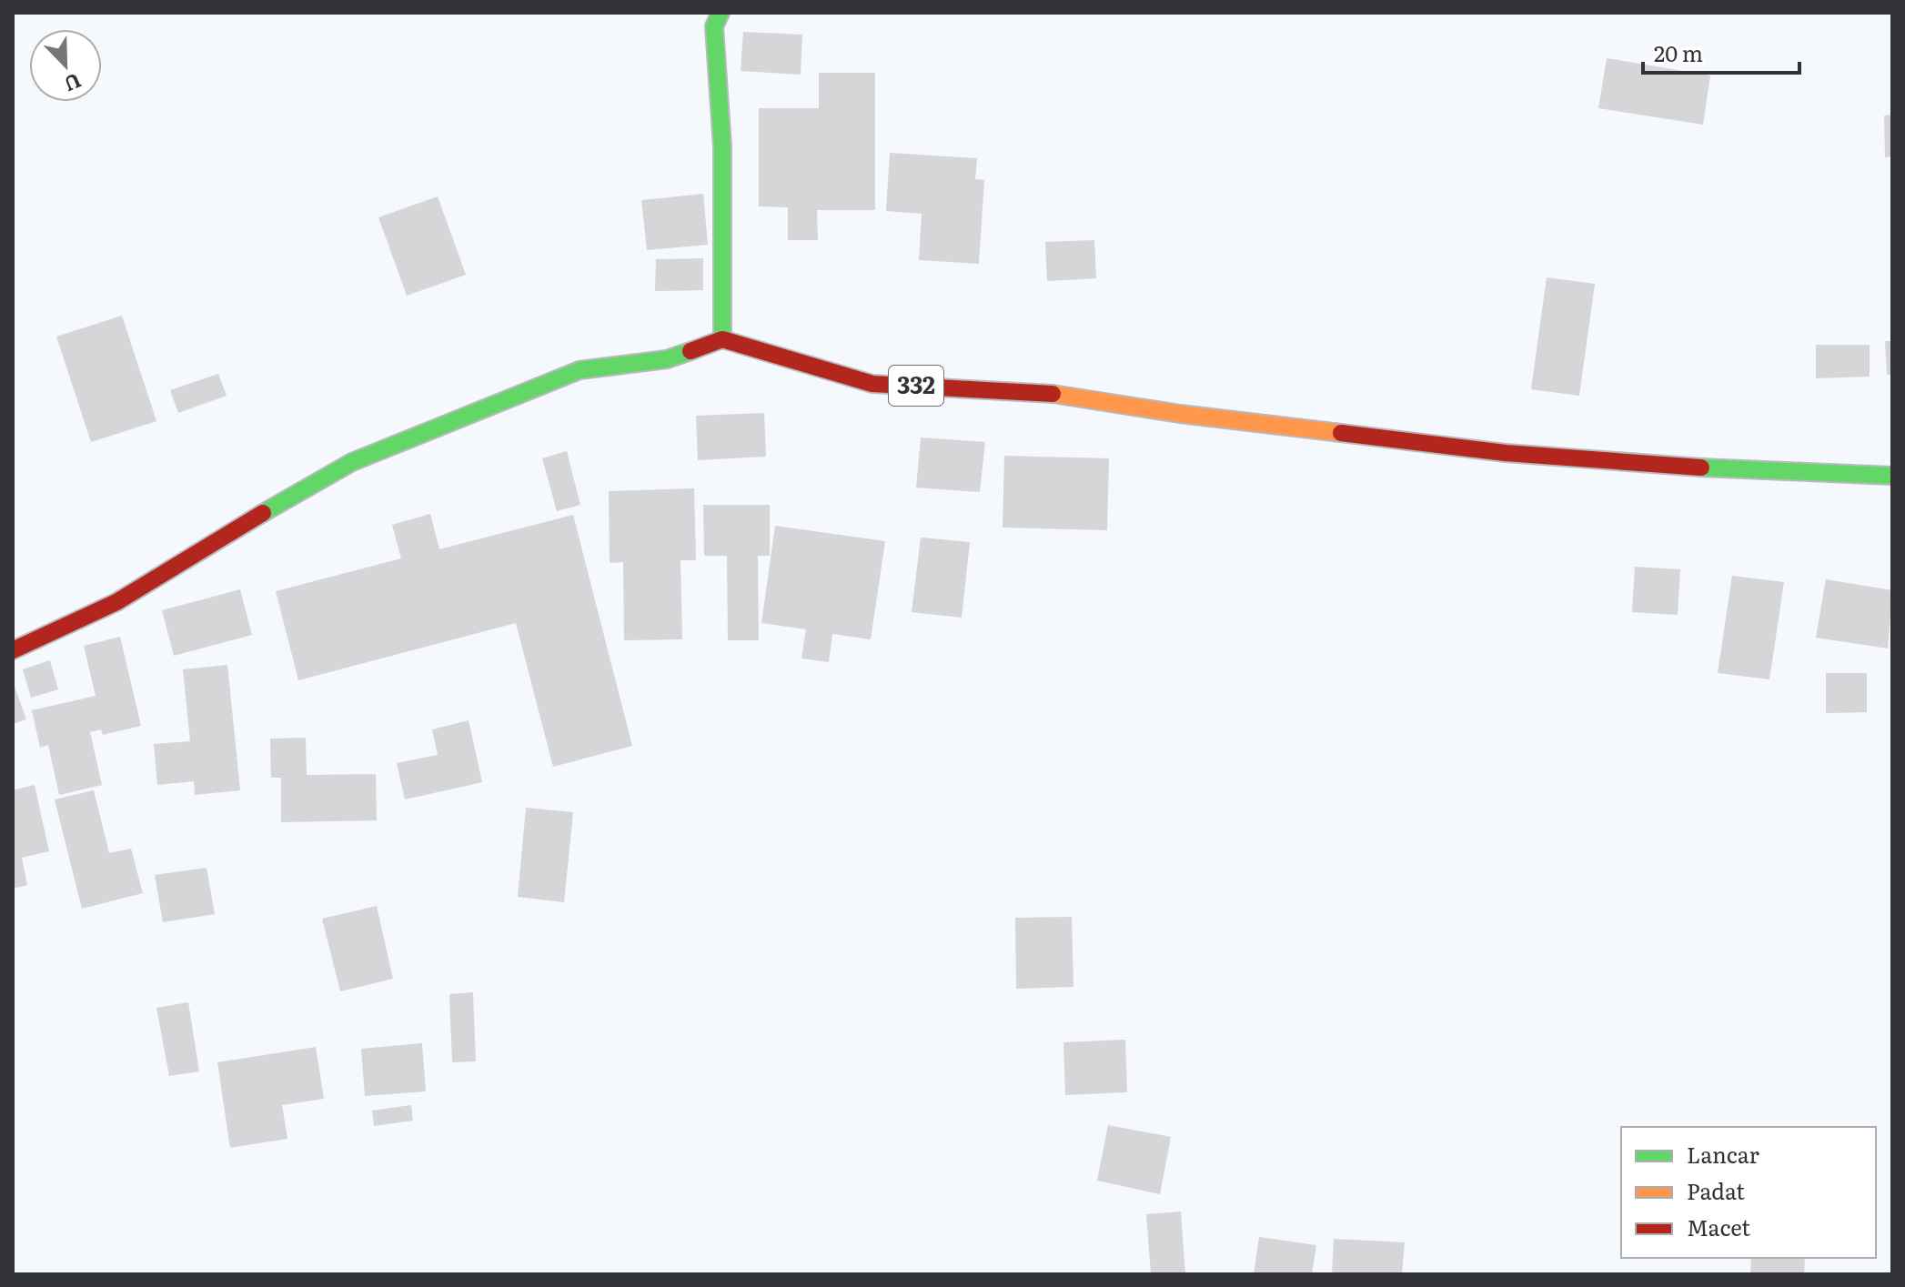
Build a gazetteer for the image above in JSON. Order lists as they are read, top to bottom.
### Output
{
  "streets": {
    "main road": ["332"]
  },
  "legend": ["Lancar", "Padat", "Macet"],
  "scale_bar": "20 m",
  "north": "bottom right"
}
